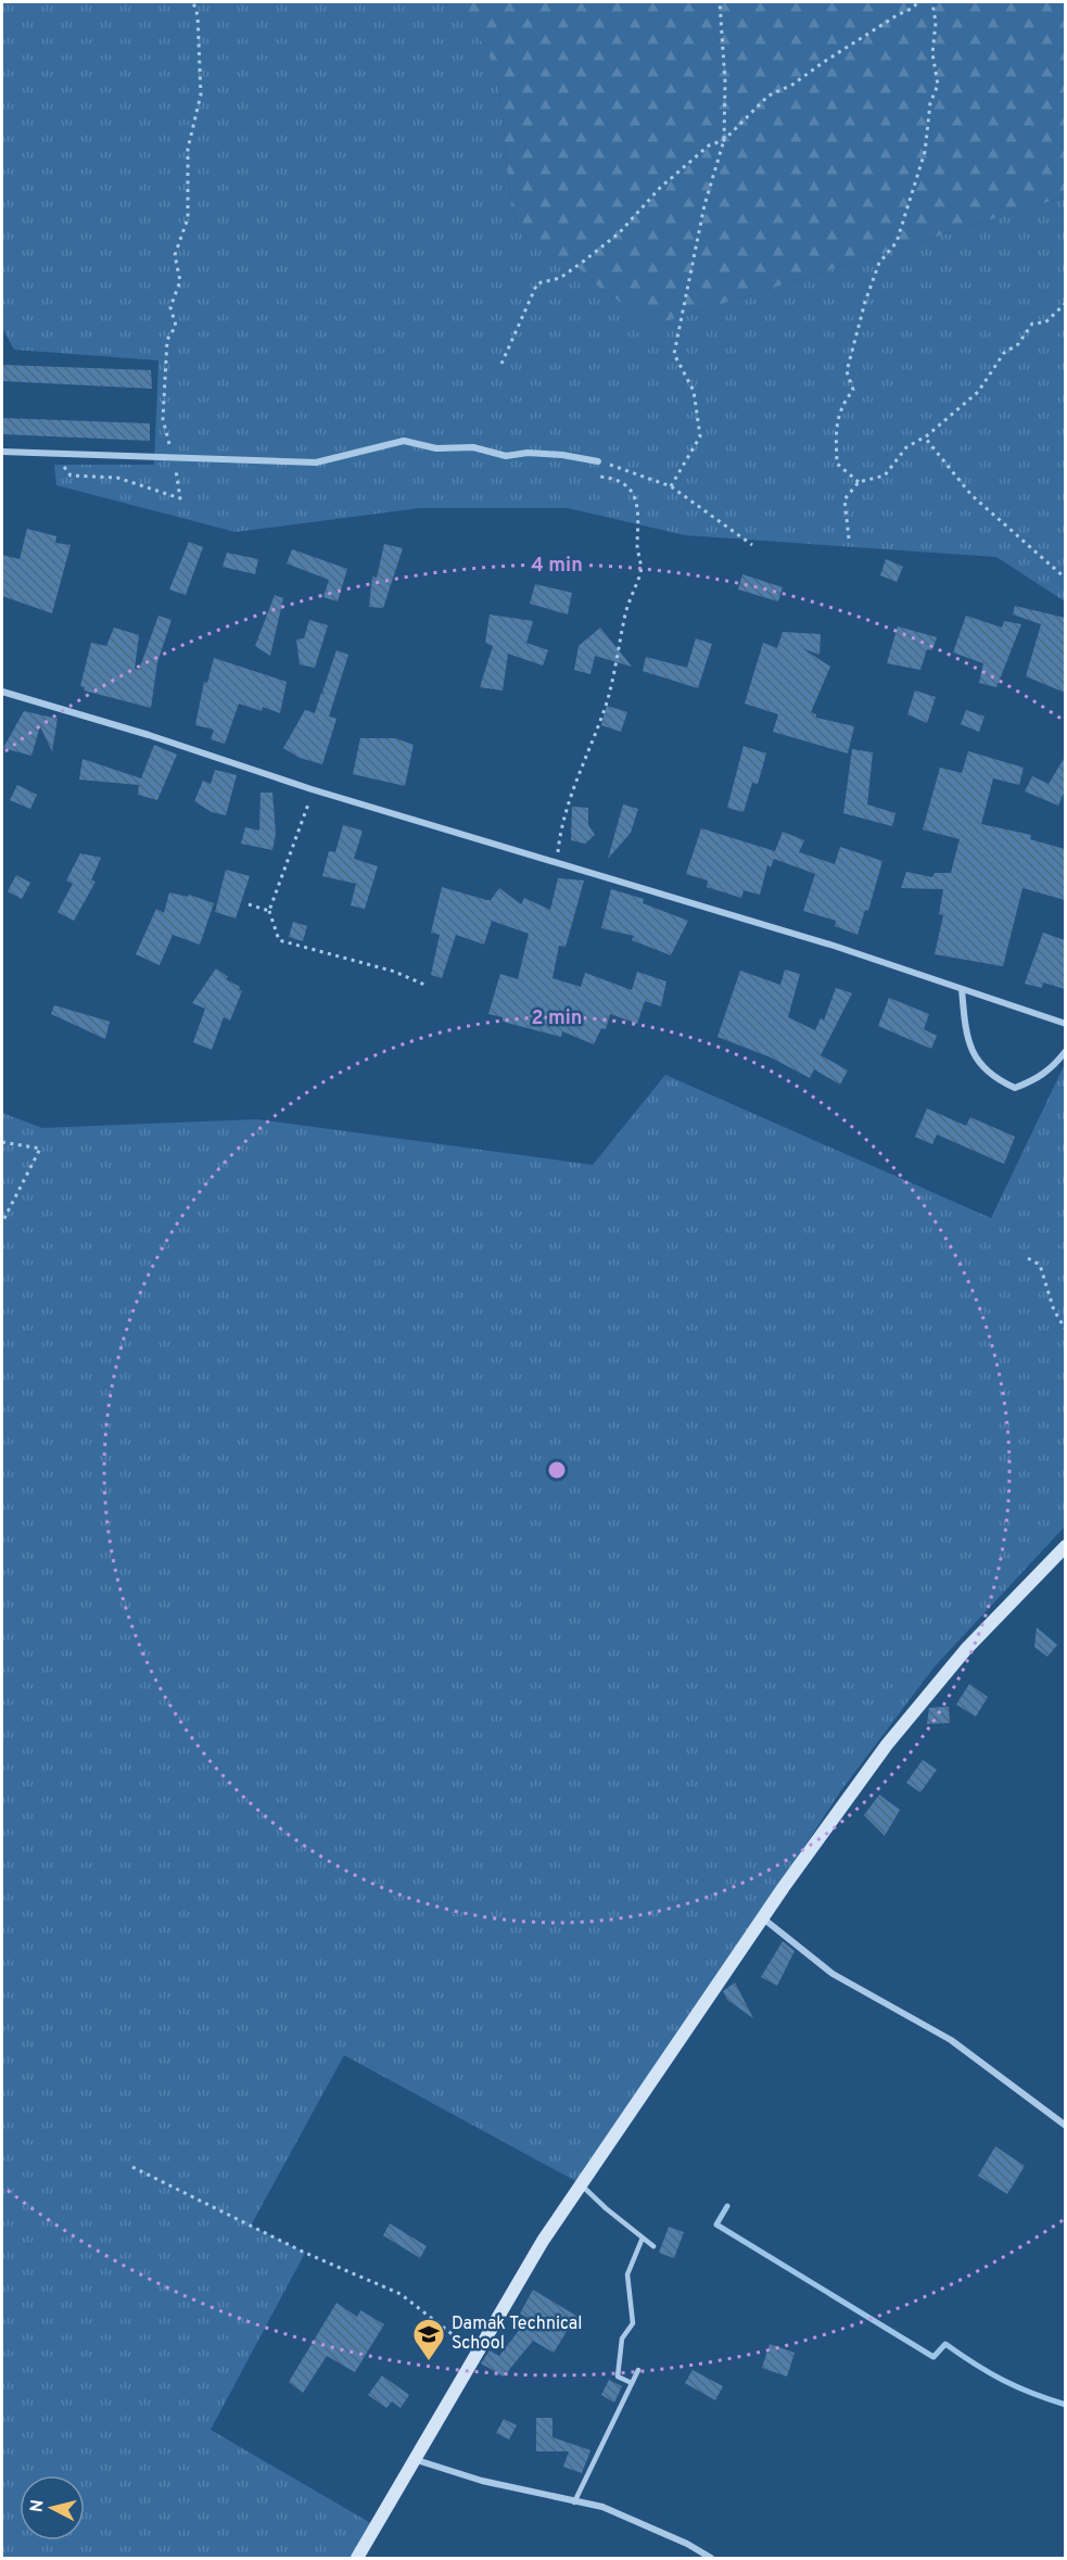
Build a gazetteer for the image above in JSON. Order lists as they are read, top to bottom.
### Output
{
  "places": {
    "school or university": ["Damak Technical School"]
  },
  "north": "left",
  "rings": ["4 min", "2 min"]
}
